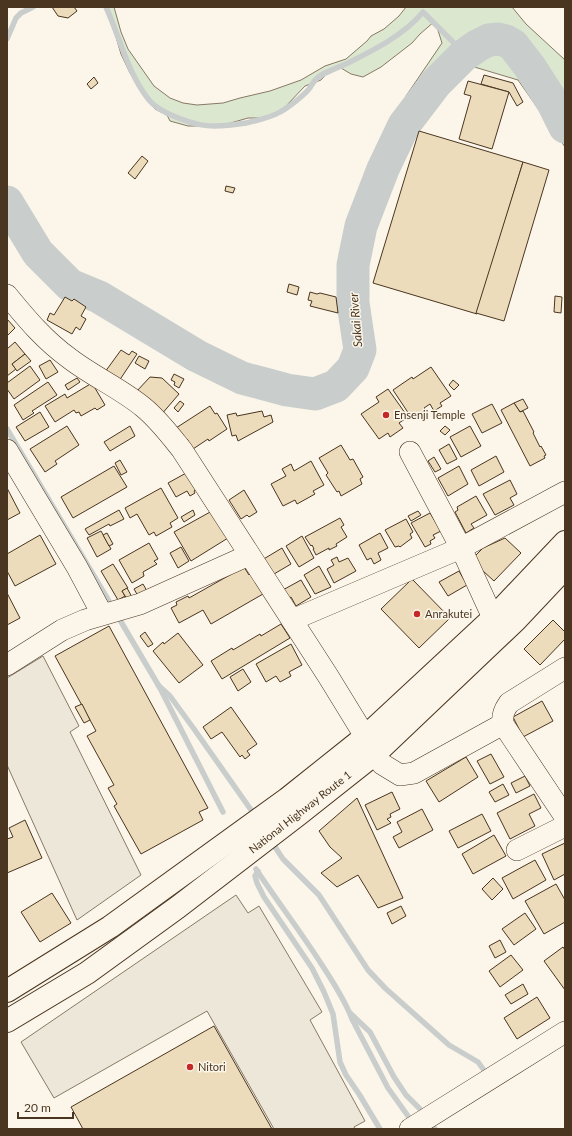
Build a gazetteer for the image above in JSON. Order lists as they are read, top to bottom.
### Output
{
  "streets": {
    "highway": ["National Highway Route 1"]
  },
  "water": ["Sakai River"],
  "places": ["Ensenji Temple", "Anrakutei", "Nitori"],
  "scale_bar": "20 m"
}
